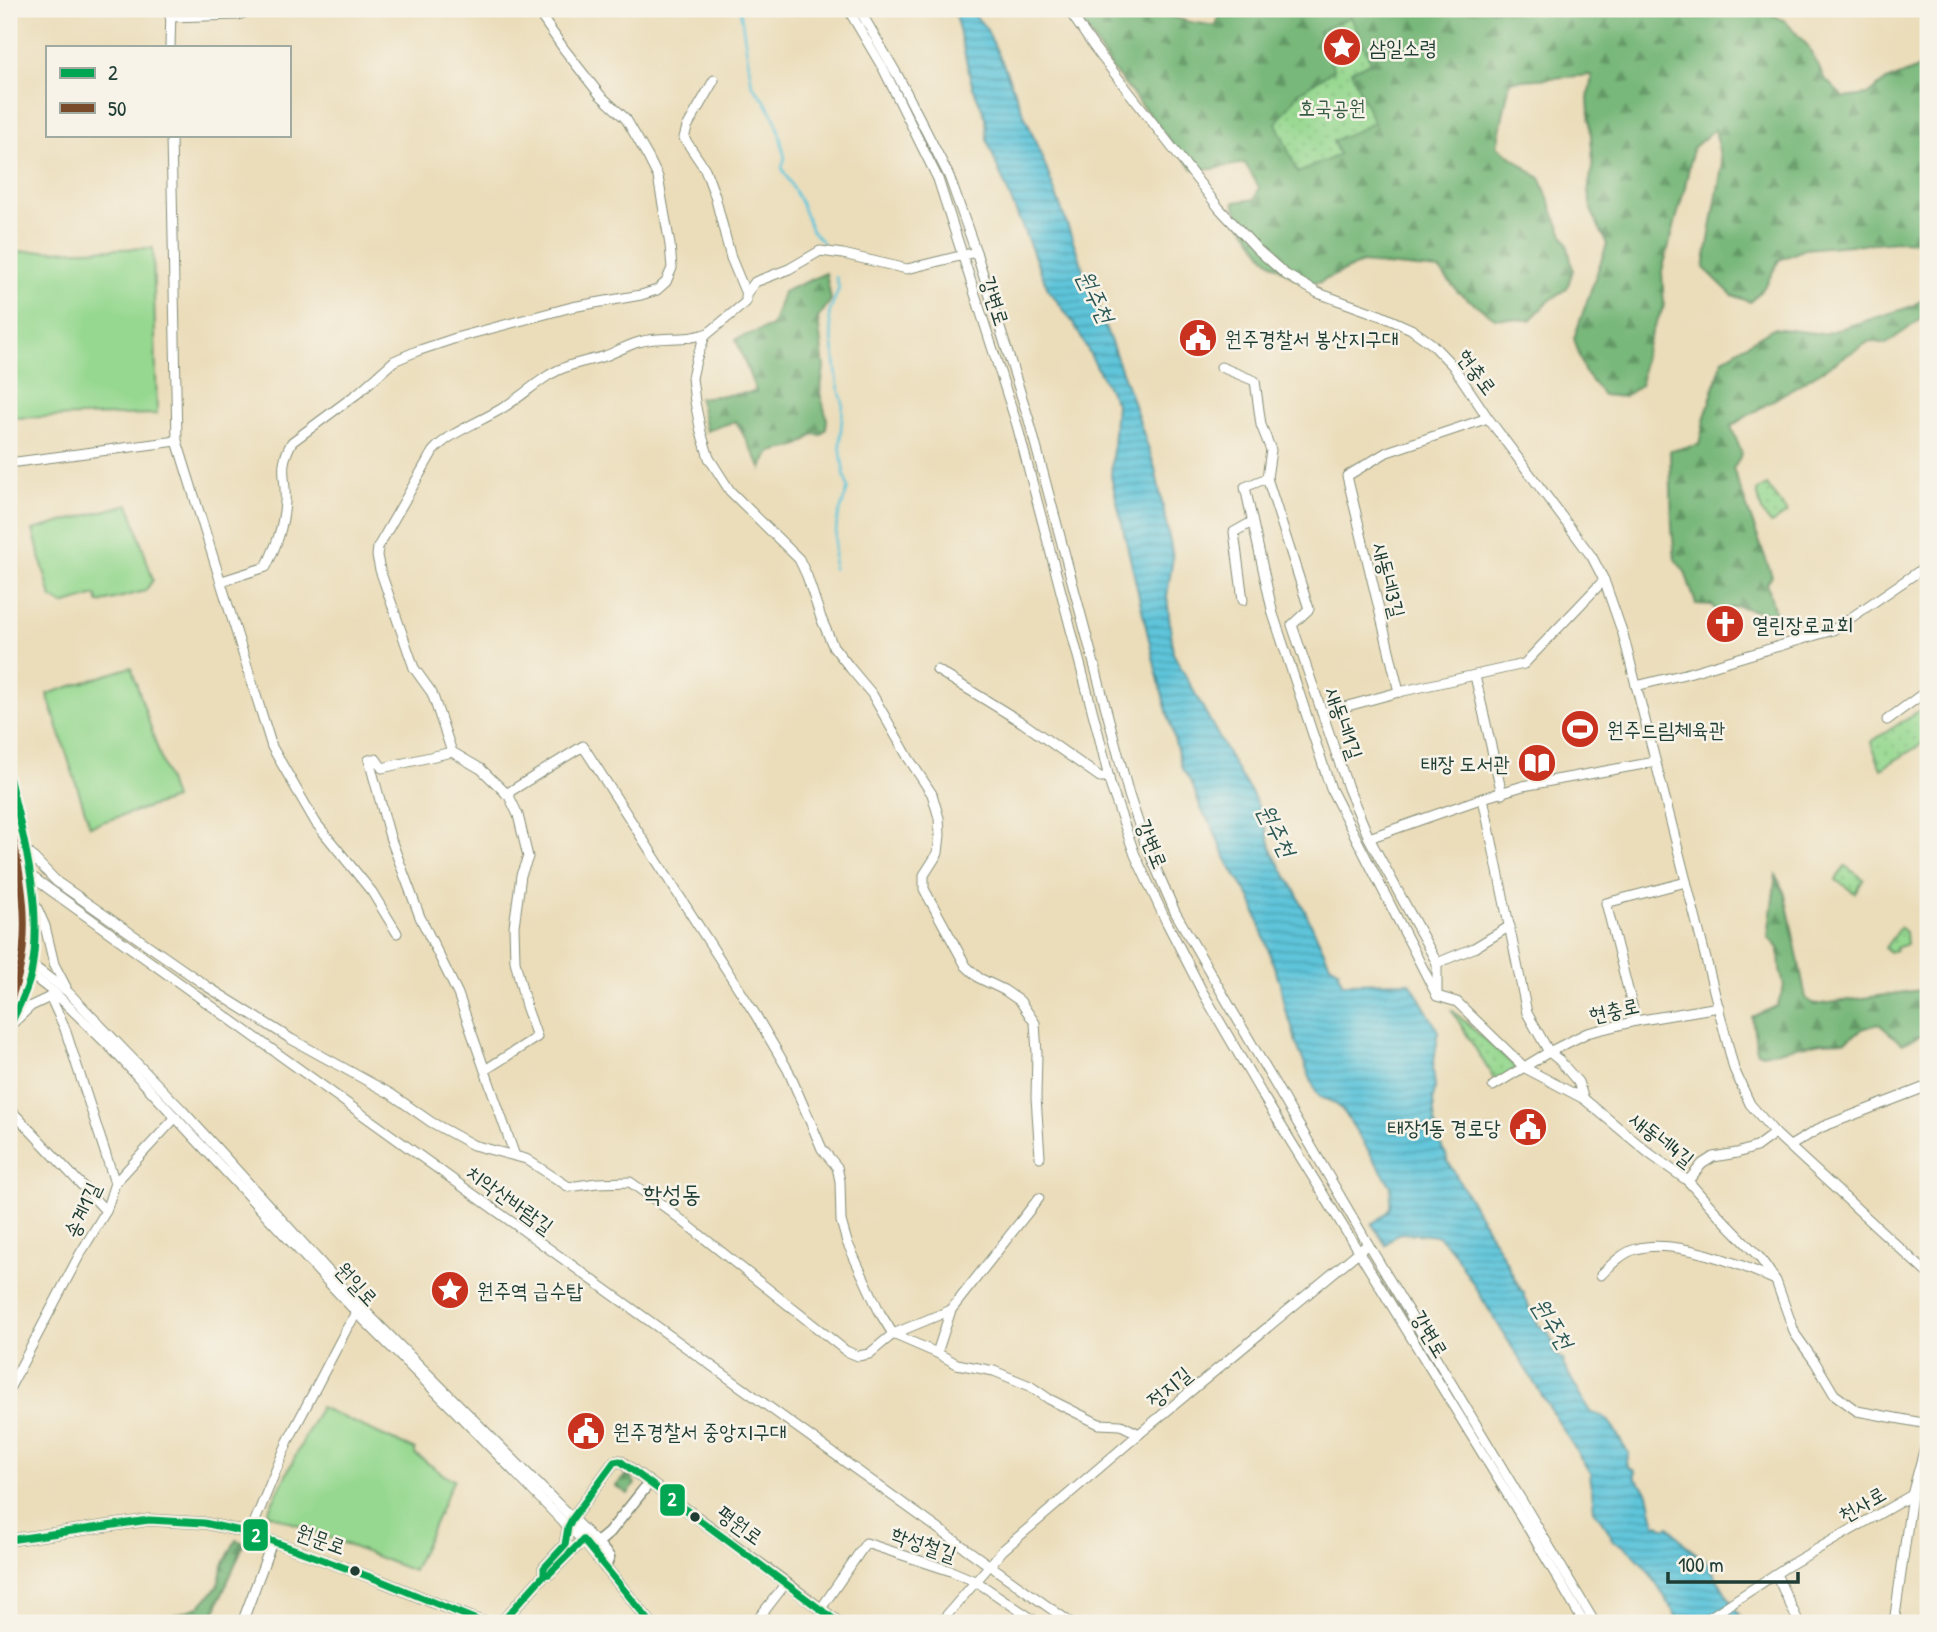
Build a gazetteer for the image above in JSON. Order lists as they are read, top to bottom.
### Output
{
  "streets": {
    "main road": ["원일로", "평원로", "원문로"],
    "street": [
      "강변로",
      "현충로",
      "새동네3길",
      "새동네1길",
      "새동네4길",
      "치악산바람길",
      "송계1길",
      "정지길",
      "천사로",
      "학성철길"
    ]
  },
  "crossings": [
    ["강변로", "정지길"],
    ["현충로", "새동네3길"],
    ["현충로", "새동네4길"],
    ["치악산바람길", "정지길"],
    ["송계1길", "원일로"],
    ["원일로", "평원로"],
    ["정지길", "학성철길"],
    ["평원로", "학성철길"]
  ],
  "districts": ["학성동"],
  "water": ["원주천"],
  "parks": ["호국공원"],
  "places": {
    "place": ["삼일소령", "원주역 급수탑"],
    "public building": ["원주경찰서 봉산지구대", "태장1동 경로당", "원주경찰서 중앙지구대"],
    "church": ["열린장로교회"],
    "sports": ["원주드림체육관"],
    "library": ["태장 도서관"]
  },
  "lines": ["transit line 2", "transit line 50"],
  "legend": ["2", "50"],
  "scale_bar": "100 m"
}
